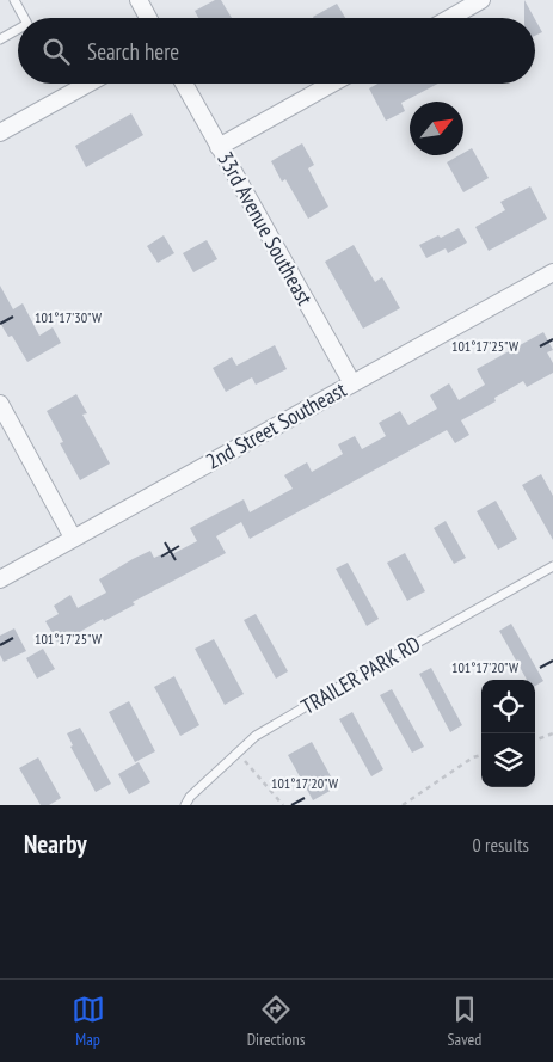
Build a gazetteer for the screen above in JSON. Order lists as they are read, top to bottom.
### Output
{
  "streets": {
    "street": ["33rd Avenue Southeast", "2nd Street Southeast"],
    "lane": ["TRAILER PARK RD"]
  },
  "crossings": [
    ["33rd Avenue Southeast", "2nd Street Southeast"]
  ],
  "north": "top right",
  "page": {
    "search": "Search here",
    "heading": ["Nearby", "0 results"],
    "nav": ["Map", "Directions", "Saved"]
  },
  "coordinates": ["101°17'30\"W", "101°17'25\"W", "101°17'20\"W"]
}
